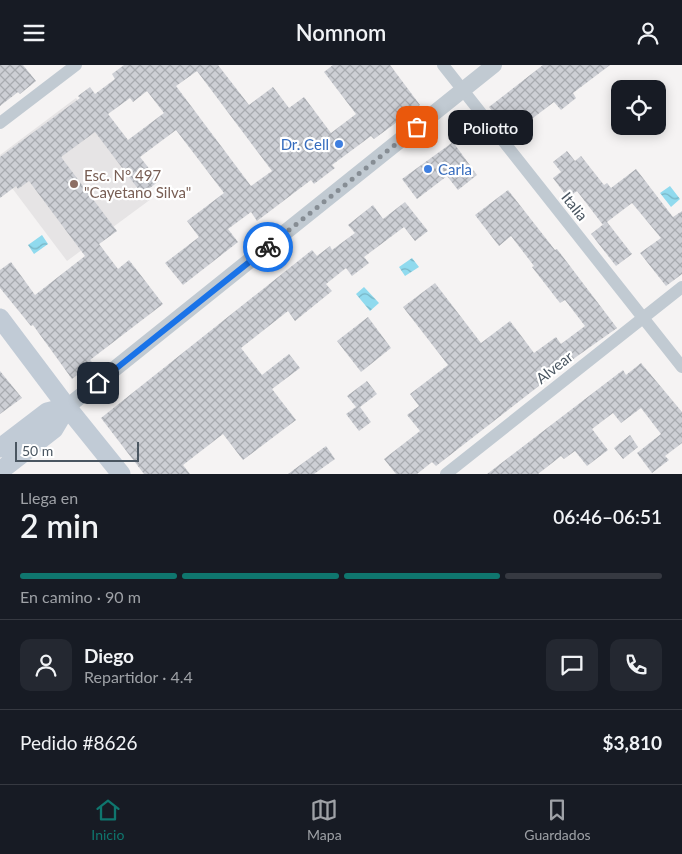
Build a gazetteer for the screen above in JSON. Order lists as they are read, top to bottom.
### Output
{
  "streets": {
    "street": ["Italia", "Alvear"]
  },
  "crossings": [
    ["Italia", "Alvear"]
  ],
  "places": [
    "Poliotto",
    "Dr. Cell",
    "Carla",
    "Esc. N° 497 \"Cayetano Silva\""
  ],
  "scale_bar": "50 m",
  "page": {
    "header": "Nomnom",
    "bubble": "Poliotto",
    "scale": "50 m",
    "heading": ["2 min", "Llega en", "06:46–06:51"],
    "panel": [
      "Diego",
      "Repartidor · 4.4",
      "Pedido #8626",
      "$3,810"
    ],
    "bar": "En camino · 90 m",
    "tabs": ["Inicio", "Mapa", "Guardados"]
  }
}
